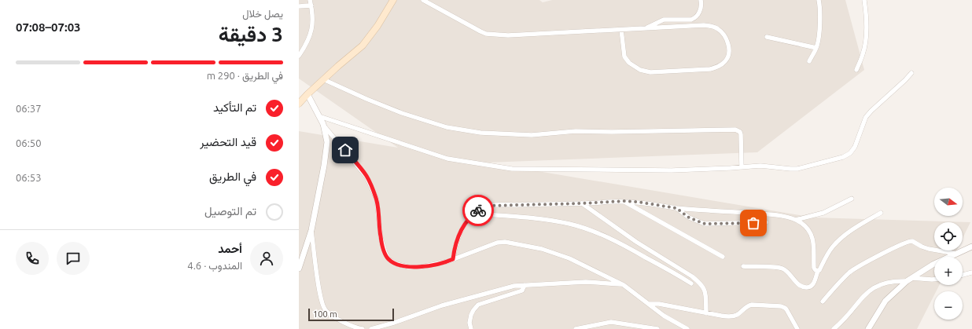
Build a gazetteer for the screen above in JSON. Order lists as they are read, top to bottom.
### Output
{
  "scale_bar": "100 m",
  "north": "right",
  "page": {
    "heading": ["3 دقيقة", "يصل خلال", "07:03–07:08"],
    "panel": ["أحمد", "المندوب · 4.6"],
    "bar": "في الطريق · 290 m",
    "list": [
      ["تم التأكيد", "06:37"],
      ["قيد التحضير", "06:50"],
      ["في الطريق", "06:53"],
      "تم التوصيل"
    ],
    "map_buttons": ["+", "−"],
    "scale": "100 m"
  }
}
